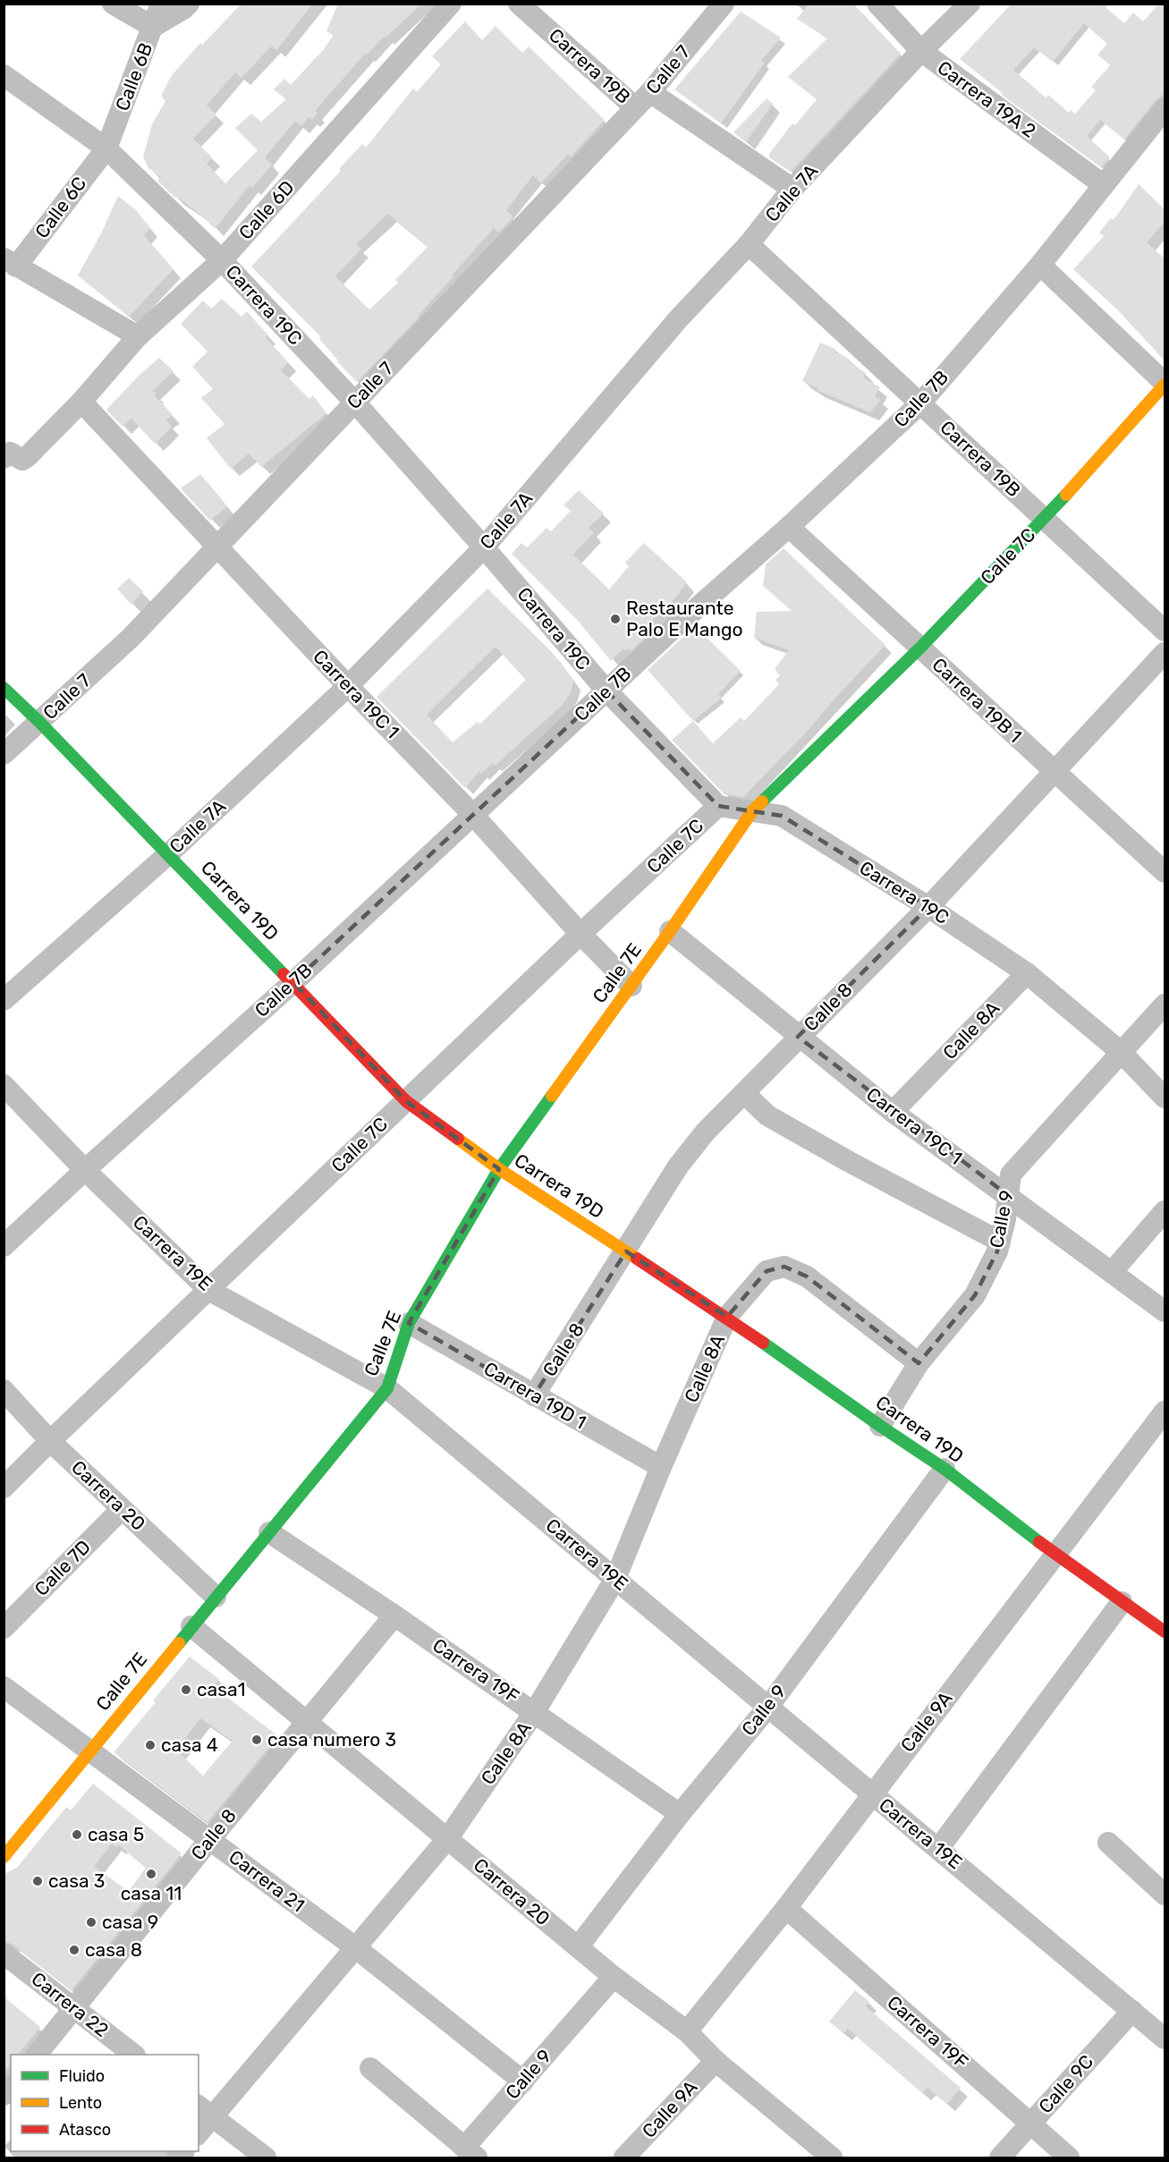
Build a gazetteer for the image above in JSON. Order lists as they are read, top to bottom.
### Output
{
  "streets": {
    "street": [
      "Carrera 19B",
      "Calle 7",
      "Calle 6B",
      "Carrera 19A 2",
      "Calle 7A",
      "Calle 6C",
      "Calle 6D",
      "Carrera 19C",
      "Calle 7B",
      "Calle 7C",
      "Carrera 19C 1",
      "Carrera 19B 1",
      "Carrera 19D",
      "Calle 7E",
      "Calle 8",
      "Calle 8A",
      "Calle 9",
      "Carrera 19E",
      "Carrera 19D 1",
      "Carrera 20",
      "Calle 7D",
      "Carrera 19F",
      "Calle 9A",
      "Carrera 21",
      "Carrera 22",
      "Calle 9C"
    ]
  },
  "crossings": [
    ["Carrera 19B", "Calle 7"],
    ["Carrera 19B", "Calle 7A"],
    ["Carrera 19B", "Calle 7B"],
    ["Carrera 19B", "Calle 7C"],
    ["Calle 7", "Carrera 19C"],
    ["Calle 7", "Carrera 19C 1"],
    ["Calle 7", "Carrera 19D"],
    ["Calle 6B", "Calle 6C"],
    ["Calle 6B", "Carrera 19C"],
    ["Carrera 19A 2", "Calle 7A"],
    ["Carrera 19A 2", "Calle 7B"],
    ["Calle 7A", "Carrera 19C"],
    ["Calle 7A", "Carrera 19C 1"],
    ["Calle 7A", "Carrera 19D"],
    ["Calle 6C", "Carrera 19C"],
    ["Calle 6D", "Carrera 19C"],
    ["Calle 6D", "Carrera 19C 1"],
    ["Carrera 19C", "Calle 7B"],
    ["Carrera 19C", "Calle 7C"],
    ["Carrera 19C", "Calle 7E"],
    ["Carrera 19C", "Calle 8"],
    ["Carrera 19C", "Calle 8A"],
    ["Carrera 19C", "Calle 9"],
    ["Calle 7B", "Carrera 19C 1"],
    ["Calle 7B", "Carrera 19B 1"],
    ["Calle 7B", "Carrera 19D"],
    ["Calle 7B", "Carrera 19E"],
    ["Calle 7C", "Carrera 19C 1"],
    ["Calle 7C", "Carrera 19B 1"],
    ["Calle 7C", "Carrera 19D"],
    ["Calle 7C", "Calle 7E"],
    ["Calle 7C", "Carrera 19E"],
    ["Calle 7C", "Carrera 20"],
    ["Carrera 19C 1", "Calle 7E"],
    ["Carrera 19C 1", "Calle 8"],
    ["Carrera 19C 1", "Calle 8A"],
    ["Carrera 19C 1", "Calle 9"],
    ["Carrera 19B 1", "Calle 8"],
    ["Carrera 19D", "Calle 7E"],
    ["Carrera 19D", "Calle 8"],
    ["Carrera 19D", "Calle 8A"],
    ["Carrera 19D", "Calle 9"],
    ["Carrera 19D", "Calle 9A"],
    ["Calle 7E", "Carrera 19E"],
    ["Calle 7E", "Carrera 19D 1"],
    ["Calle 7E", "Carrera 20"],
    ["Calle 7E", "Carrera 19F"],
    ["Calle 7E", "Carrera 21"],
    ["Calle 8", "Carrera 19D 1"],
    ["Calle 8", "Carrera 20"],
    ["Calle 8", "Carrera 19F"],
    ["Calle 8", "Carrera 21"],
    ["Calle 8", "Carrera 22"],
    ["Calle 8A", "Calle 9"],
    ["Calle 8A", "Carrera 19E"],
    ["Calle 8A", "Carrera 19D 1"],
    ["Calle 8A", "Carrera 20"],
    ["Calle 8A", "Carrera 19F"],
    ["Calle 8A", "Carrera 21"],
    ["Calle 9", "Carrera 19E"],
    ["Calle 9", "Carrera 20"],
    ["Calle 9", "Carrera 19F"],
    ["Calle 9", "Carrera 21"],
    ["Carrera 19E", "Calle 9A"],
    ["Carrera 19E", "Calle 9C"],
    ["Carrera 20", "Calle 7D"],
    ["Carrera 20", "Calle 9A"],
    ["Carrera 19F", "Calle 9A"],
    ["Carrera 19F", "Calle 9C"]
  ],
  "places": [
    "Restaurante Palo E Mango",
    "casa1",
    "casa numero 3",
    "casa 4",
    "casa 5",
    "casa 11",
    "casa 3",
    "casa 9",
    "casa 8"
  ],
  "legend": ["Fluido", "Lento", "Atasco"]
}
